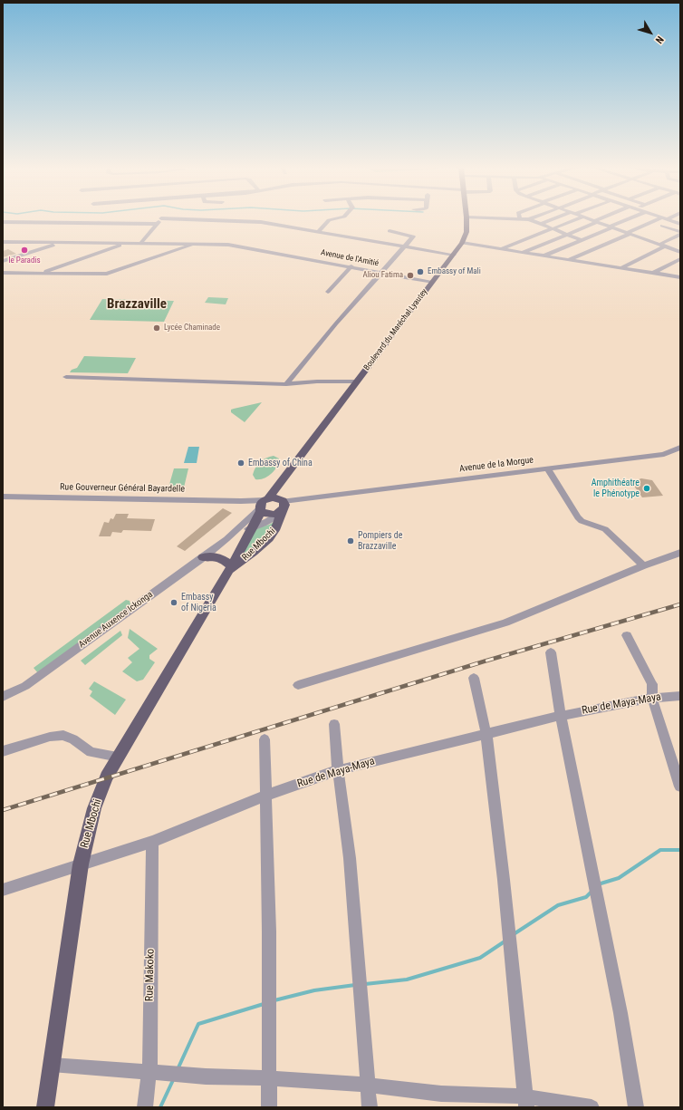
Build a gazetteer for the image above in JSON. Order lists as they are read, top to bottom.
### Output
{
  "streets": {
    "main road": ["Boulevard du Maréchal Lyautey", "Rue Mbochi"],
    "street": [
      "Avenue de l'Amitié",
      "Avenue de la Morgue",
      "Rue Gouverneur Général Bayardelle",
      "Avenue Auxence Ickonga",
      "Rue de Maya-Maya",
      "Rue Makoko"
    ]
  },
  "crossings": [
    ["Avenue de l'Amitié", "Boulevard du Maréchal Lyautey"],
    ["Boulevard du Maréchal Lyautey", "Avenue de la Morgue"],
    ["Boulevard du Maréchal Lyautey", "Rue Gouverneur Général Bayardelle"],
    ["Boulevard du Maréchal Lyautey", "Rue Mbochi"],
    ["Boulevard du Maréchal Lyautey", "Avenue Auxence Ickonga"],
    ["Avenue de la Morgue", "Rue Mbochi"],
    ["Avenue de la Morgue", "Avenue Auxence Ickonga"],
    ["Rue Gouverneur Général Bayardelle", "Rue Mbochi"],
    ["Rue Gouverneur Général Bayardelle", "Avenue Auxence Ickonga"],
    ["Rue Mbochi", "Avenue Auxence Ickonga"],
    ["Rue Mbochi", "Rue de Maya-Maya"],
    ["Rue de Maya-Maya", "Rue Makoko"]
  ],
  "districts": ["Brazzaville"],
  "places": [
    "le Paradis",
    "Embassy of Mali",
    "Aliou Fatima",
    "Lycée Chaminade",
    "Embassy of China",
    "Amphithéatre le Phénotype",
    "Pompiers de Brazzaville",
    "Embassy of Nigeria"
  ],
  "north": "bottom right"
}
